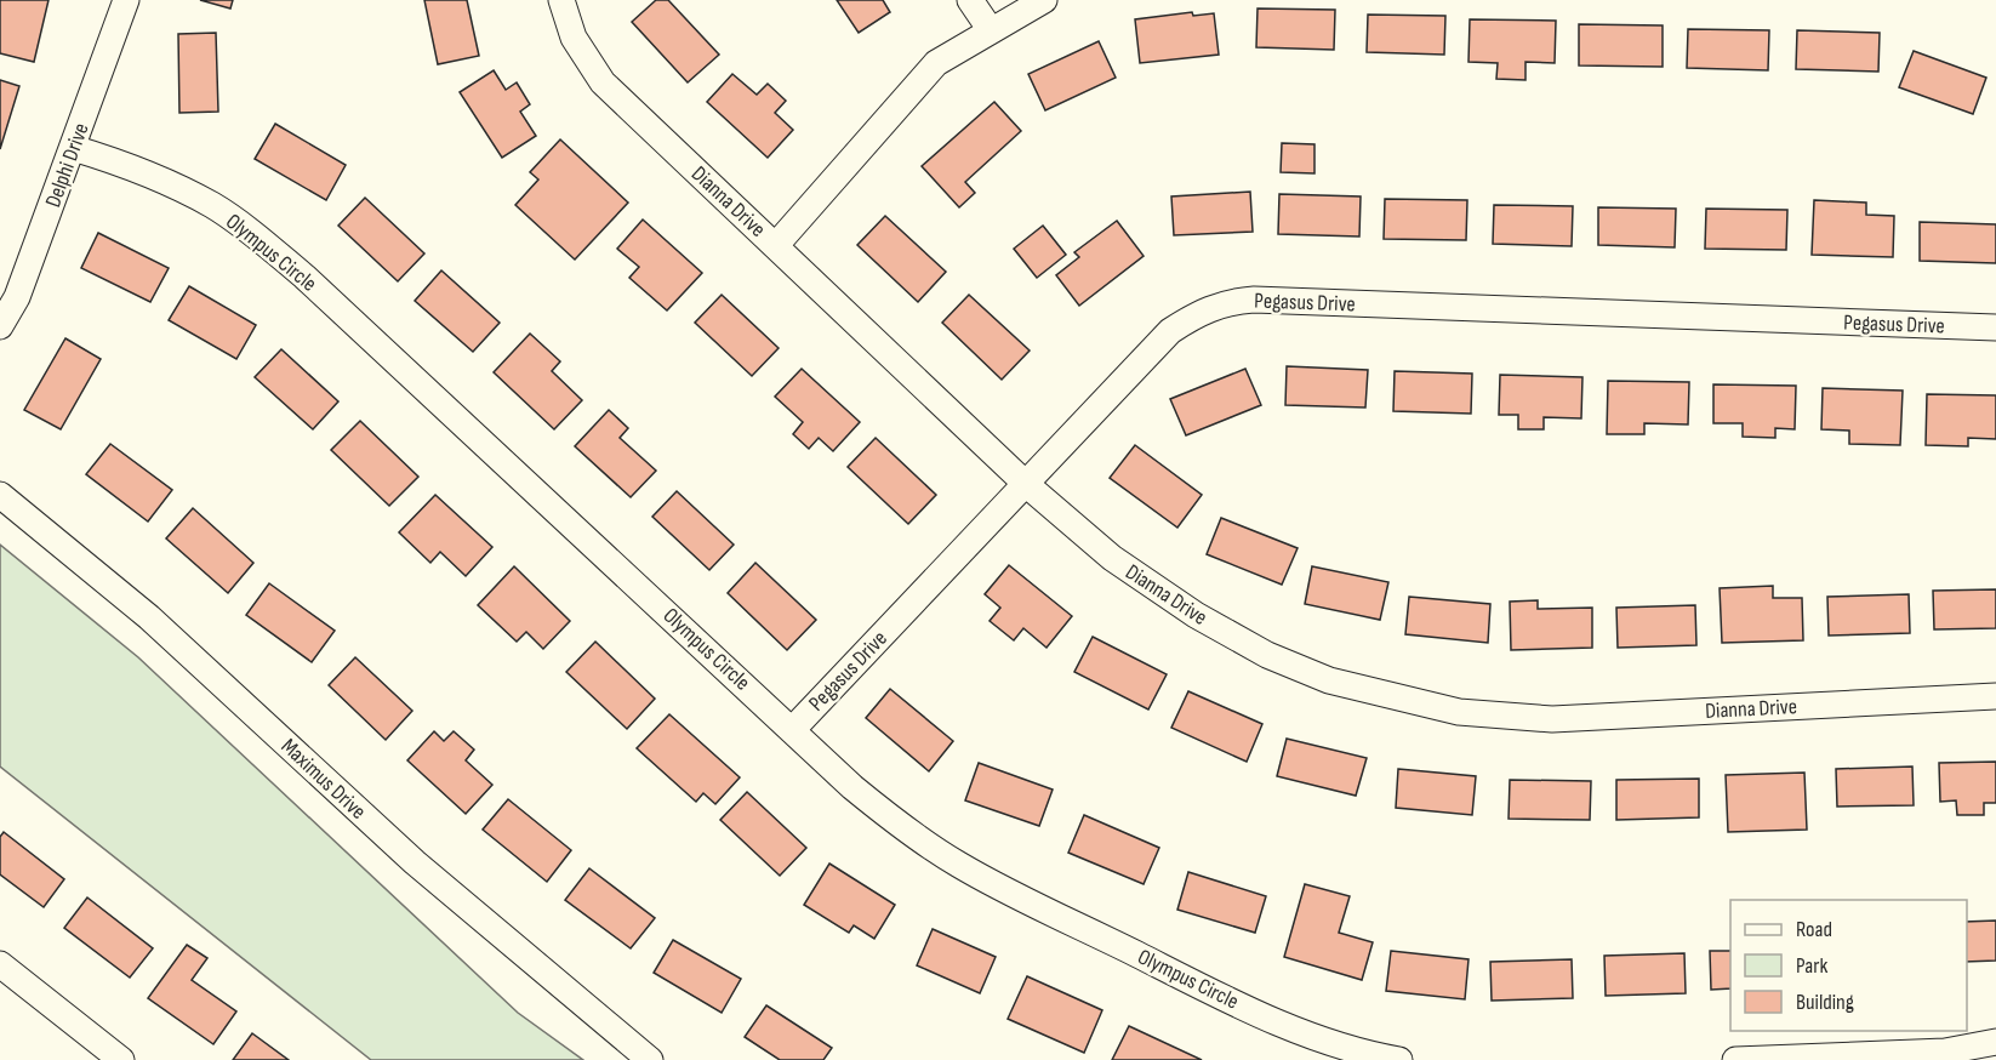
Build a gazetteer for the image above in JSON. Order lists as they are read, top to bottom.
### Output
{
  "streets": {
    "street": [
      "Delphi Drive",
      "Dianna Drive",
      "Olympus Circle",
      "Pegasus Drive",
      "Maximus Drive"
    ]
  },
  "crossings": [
    ["Delphi Drive", "Olympus Circle"],
    ["Dianna Drive", "Pegasus Drive"],
    ["Olympus Circle", "Pegasus Drive"]
  ],
  "legend": ["Road", "Park", "Building"]
}
